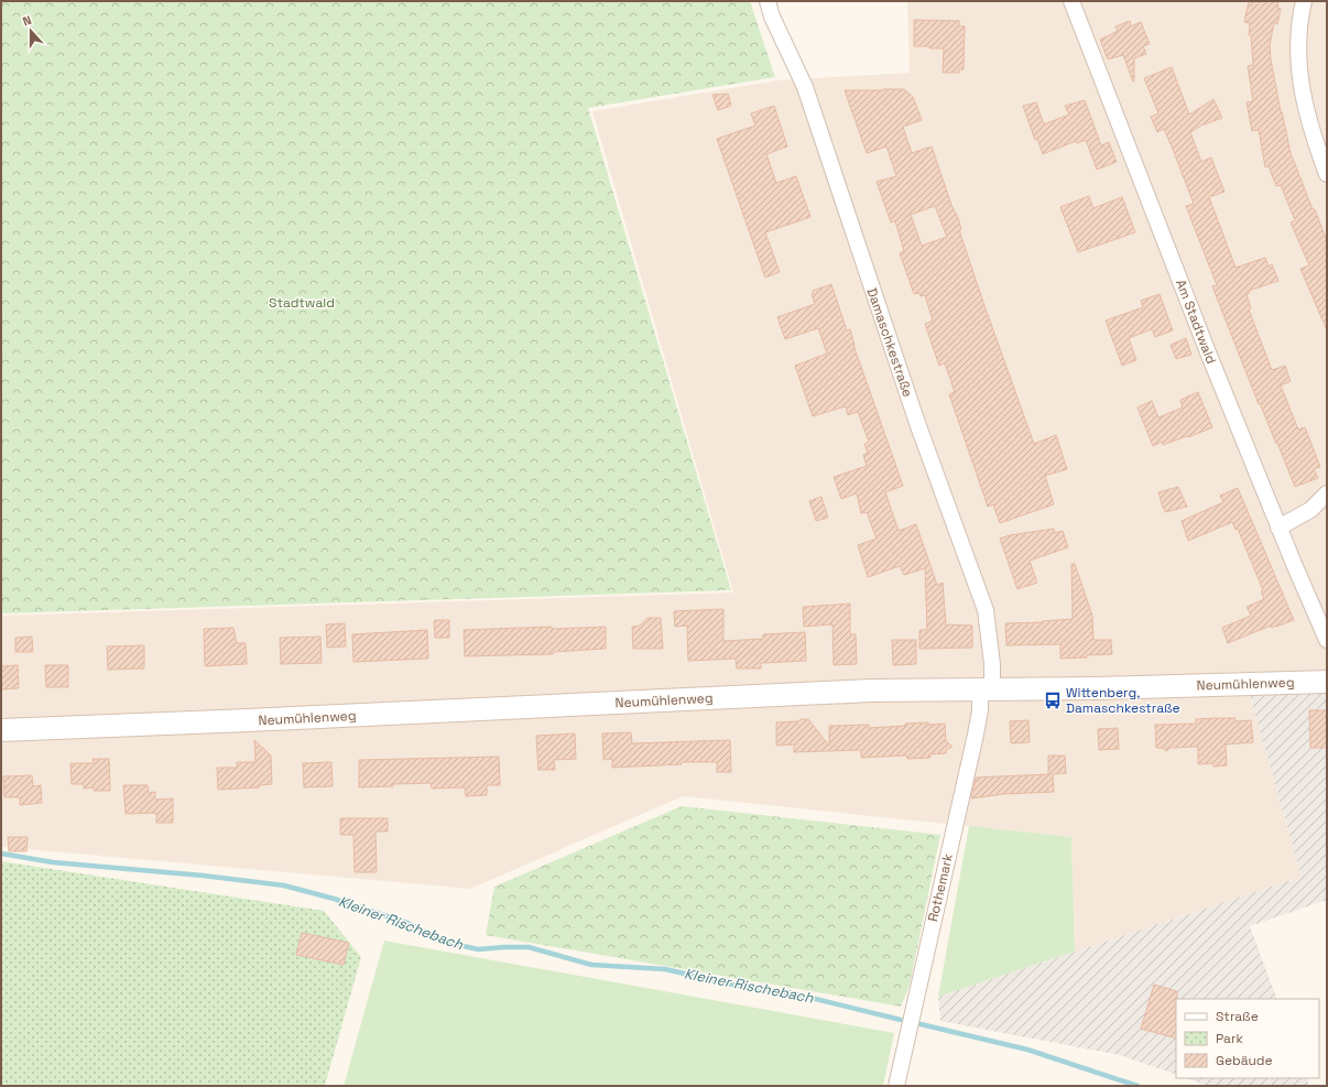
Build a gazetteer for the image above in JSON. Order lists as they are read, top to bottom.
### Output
{
  "streets": {
    "street": [
      "Am Stadtwald",
      "Damaschkestraße",
      "Neumühlenweg",
      "Rothemark"
    ]
  },
  "crossings": [
    ["Damaschkestraße", "Neumühlenweg"],
    ["Damaschkestraße", "Rothemark"],
    ["Neumühlenweg", "Rothemark"]
  ],
  "water": ["Kleiner Rischebach"],
  "parks": ["Stadtwald"],
  "places": {
    "bus stop": ["Wittenberg, Damaschkestraße"]
  },
  "legend": ["Straße", "Park", "Gebäude"],
  "north": "top"
}
